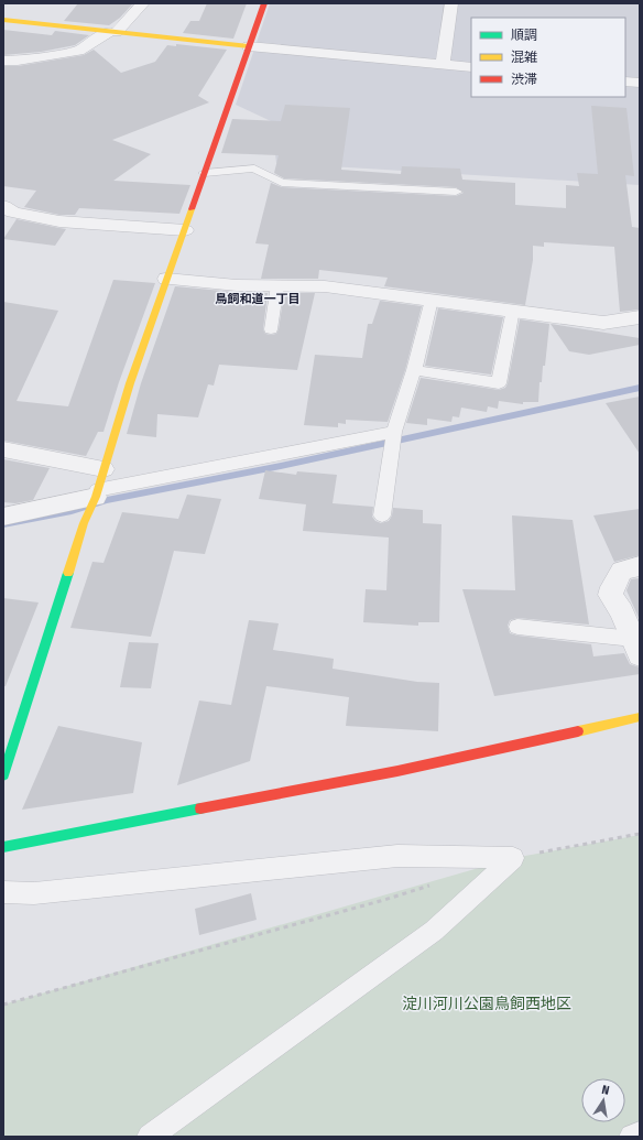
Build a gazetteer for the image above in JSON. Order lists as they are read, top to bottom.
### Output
{
  "districts": ["鳥飼和道一丁目"],
  "parks": ["淀川河川公園鳥飼西地区"],
  "legend": ["順調", "混雑", "渋滞"],
  "north": "top"
}
